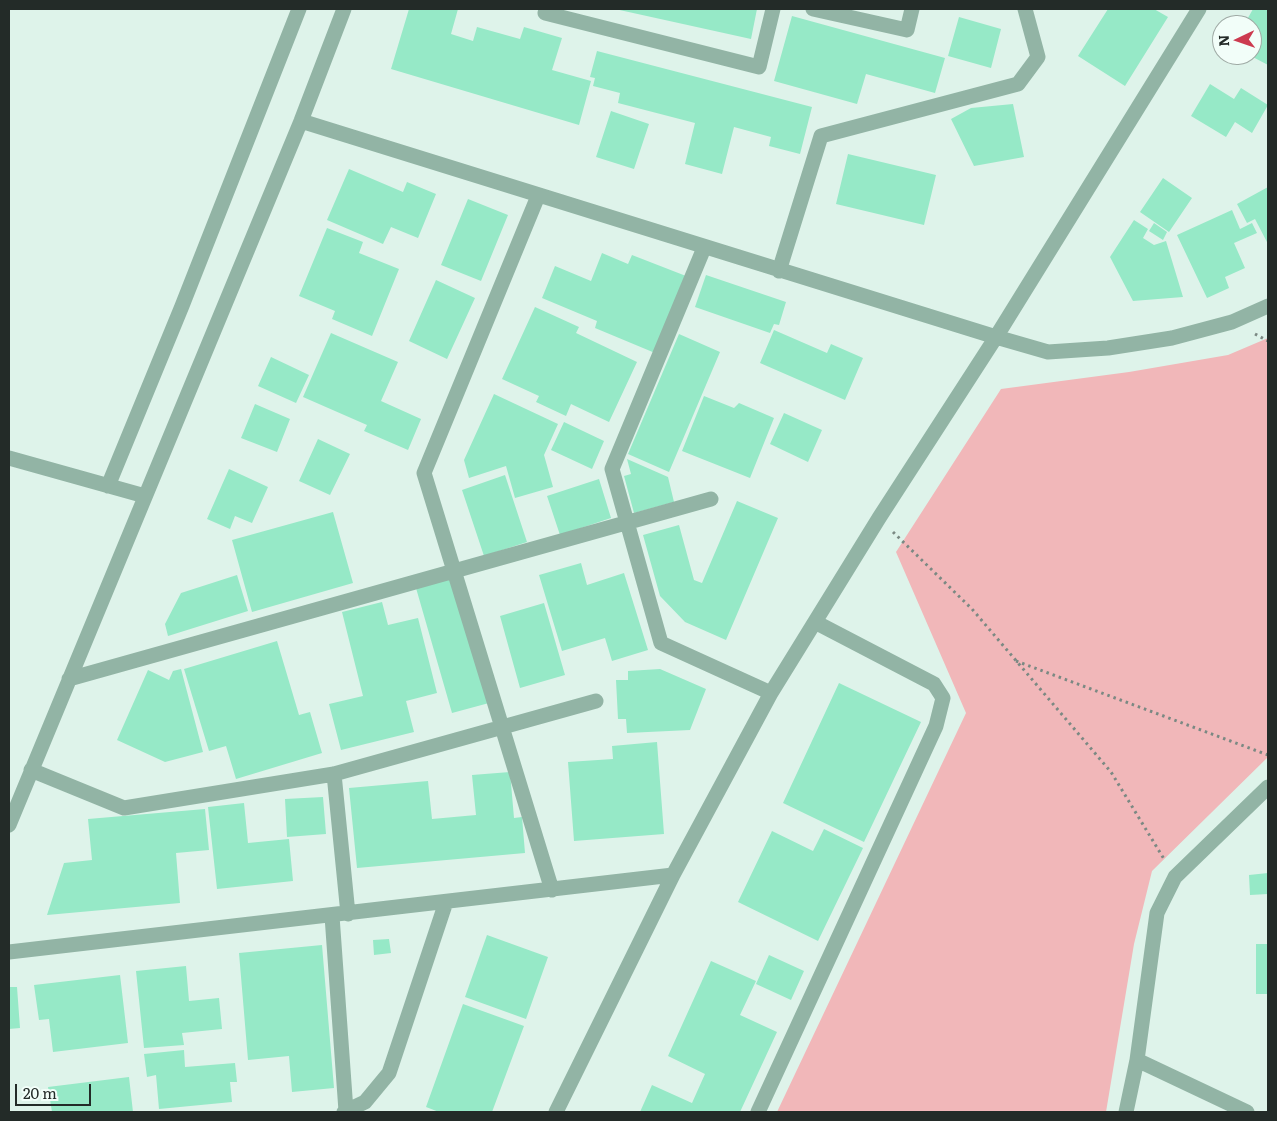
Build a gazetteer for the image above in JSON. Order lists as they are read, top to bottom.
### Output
{
  "scale_bar": "20 m",
  "north": "left"
}
